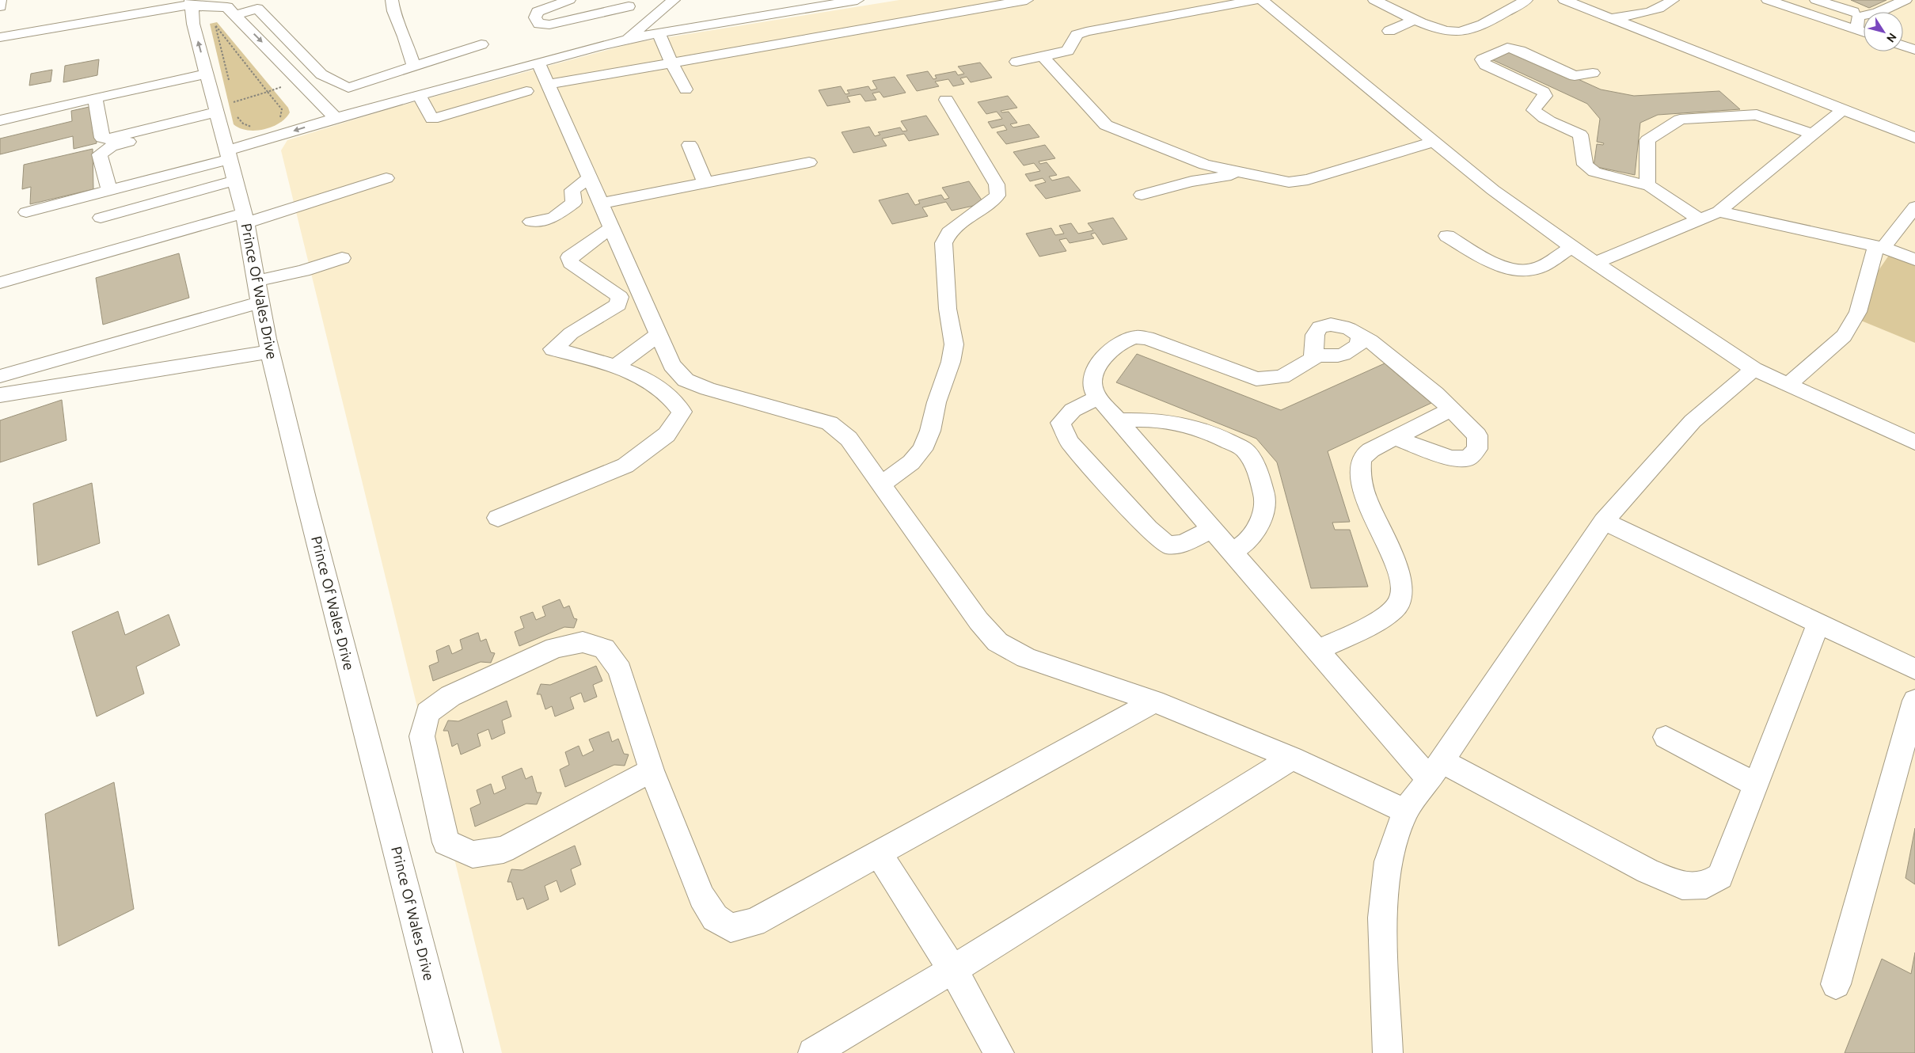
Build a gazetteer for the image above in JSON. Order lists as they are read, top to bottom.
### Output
{
  "streets": {
    "street": ["Prince Of Wales Drive"]
  },
  "north": "bottom right"
}
